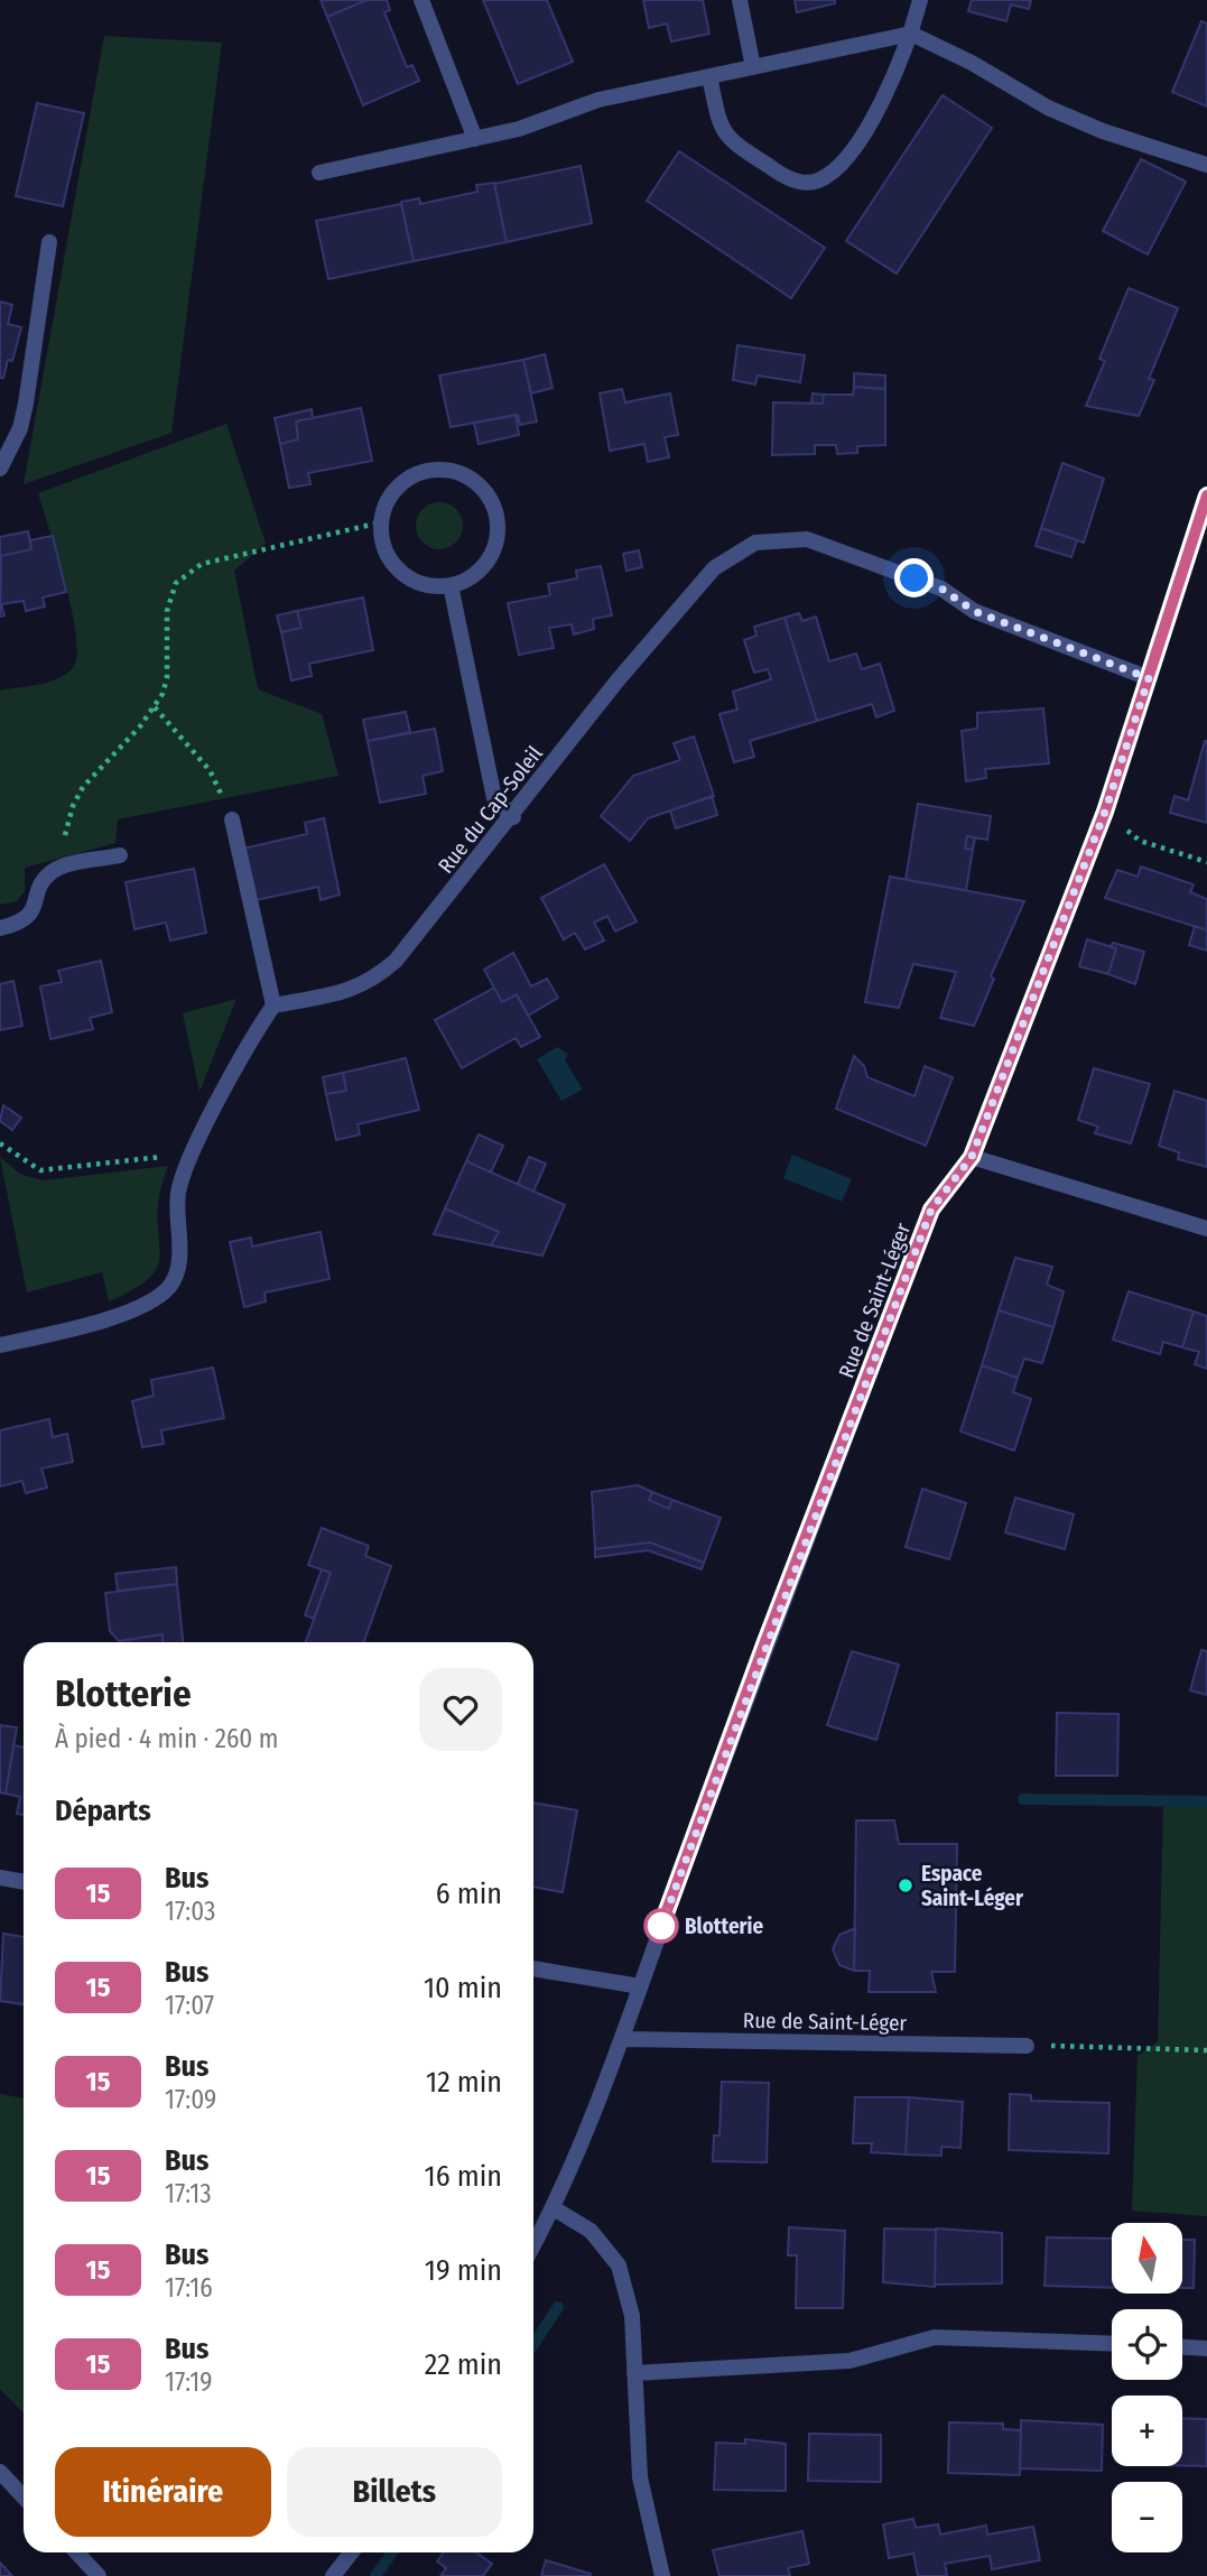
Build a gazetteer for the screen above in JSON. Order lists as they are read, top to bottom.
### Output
{
  "streets": {
    "street": ["Rue du Cap-Soleil", "Rue de Saint-Léger"]
  },
  "crossings": [
    ["Rue du Cap-Soleil", "Rue de Saint-Léger"]
  ],
  "places": ["Espace Saint-Léger", "Blotterie"],
  "lines": ["bus line 15"],
  "north": "top",
  "page": {
    "heading": [
      ["Blotterie", "À pied · 4 min · 260 m"],
      "Départs"
    ],
    "list": [
      {
        "mark": "15",
        "name": "Bus",
        "note": "17:03",
        "value": "6 min"
      },
      {
        "mark": "15",
        "name": "Bus",
        "note": "17:07",
        "value": "10 min"
      },
      {
        "mark": "15",
        "name": "Bus",
        "note": "17:09",
        "value": "12 min"
      },
      {
        "mark": "15",
        "name": "Bus",
        "note": "17:13",
        "value": "16 min"
      },
      {
        "mark": "15",
        "name": "Bus",
        "note": "17:16",
        "value": "19 min"
      },
      {
        "mark": "15",
        "name": "Bus",
        "note": "17:19",
        "value": "22 min"
      }
    ],
    "map_buttons": ["+", "−"],
    "buttons": ["Itinéraire", "Billets"]
  }
}
